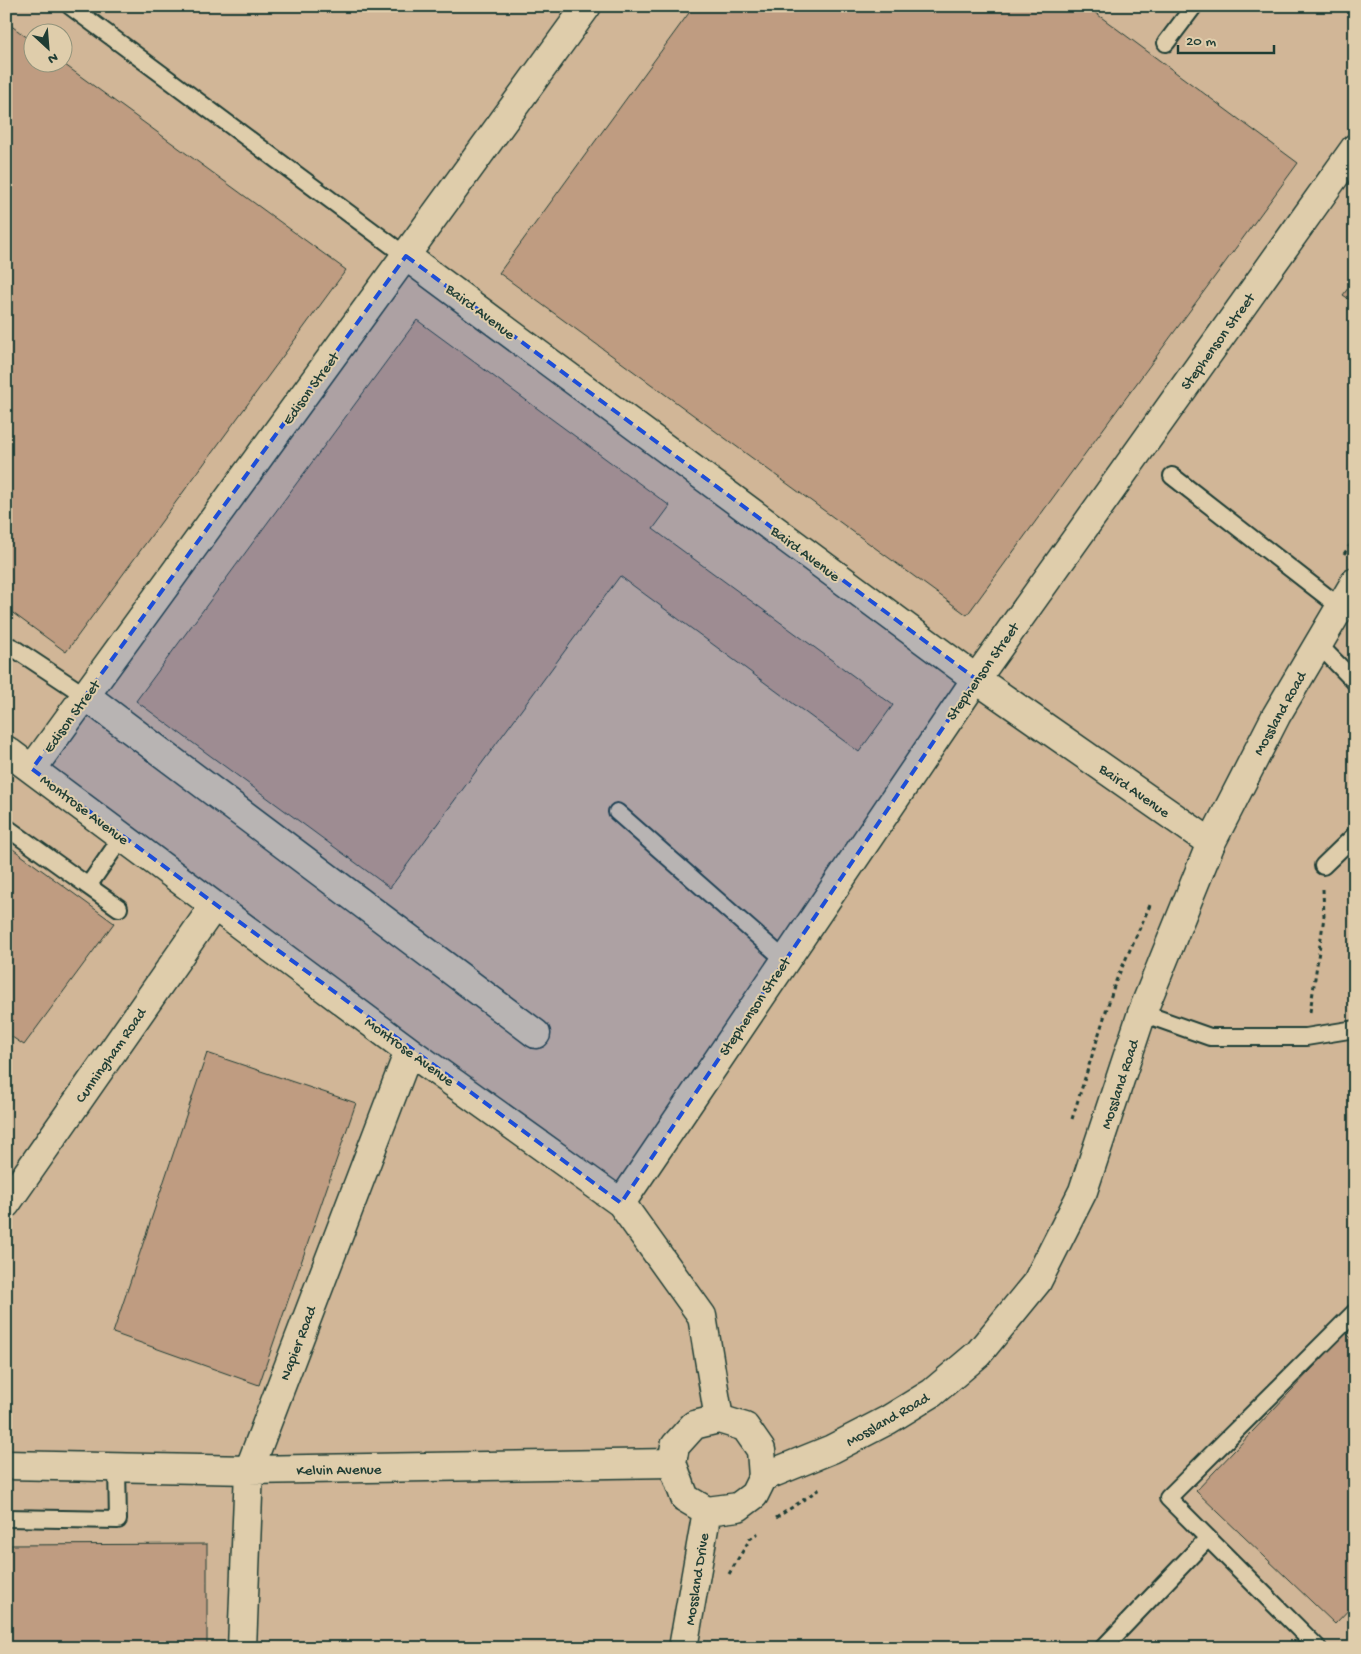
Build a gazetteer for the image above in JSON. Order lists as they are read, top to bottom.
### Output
{
  "streets": {
    "street": [
      "Baird Avenue",
      "Stephenson Street",
      "Edison Street",
      "Mossland Road",
      "Montrose Avenue",
      "Cunningham Road",
      "Napier Road",
      "Kelvin Avenue",
      "Mossland Drive"
    ]
  },
  "crossings": [
    ["Baird Avenue", "Stephenson Street"],
    ["Baird Avenue", "Edison Street"],
    ["Baird Avenue", "Mossland Road"],
    ["Stephenson Street", "Montrose Avenue"],
    ["Edison Street", "Montrose Avenue"],
    ["Mossland Road", "Montrose Avenue"],
    ["Mossland Road", "Kelvin Avenue"],
    ["Mossland Road", "Mossland Drive"],
    ["Montrose Avenue", "Cunningham Road"],
    ["Montrose Avenue", "Napier Road"],
    ["Montrose Avenue", "Kelvin Avenue"],
    ["Montrose Avenue", "Mossland Drive"],
    ["Napier Road", "Kelvin Avenue"],
    ["Kelvin Avenue", "Mossland Drive"]
  ],
  "scale_bar": "20 m",
  "north": "bottom right"
}
